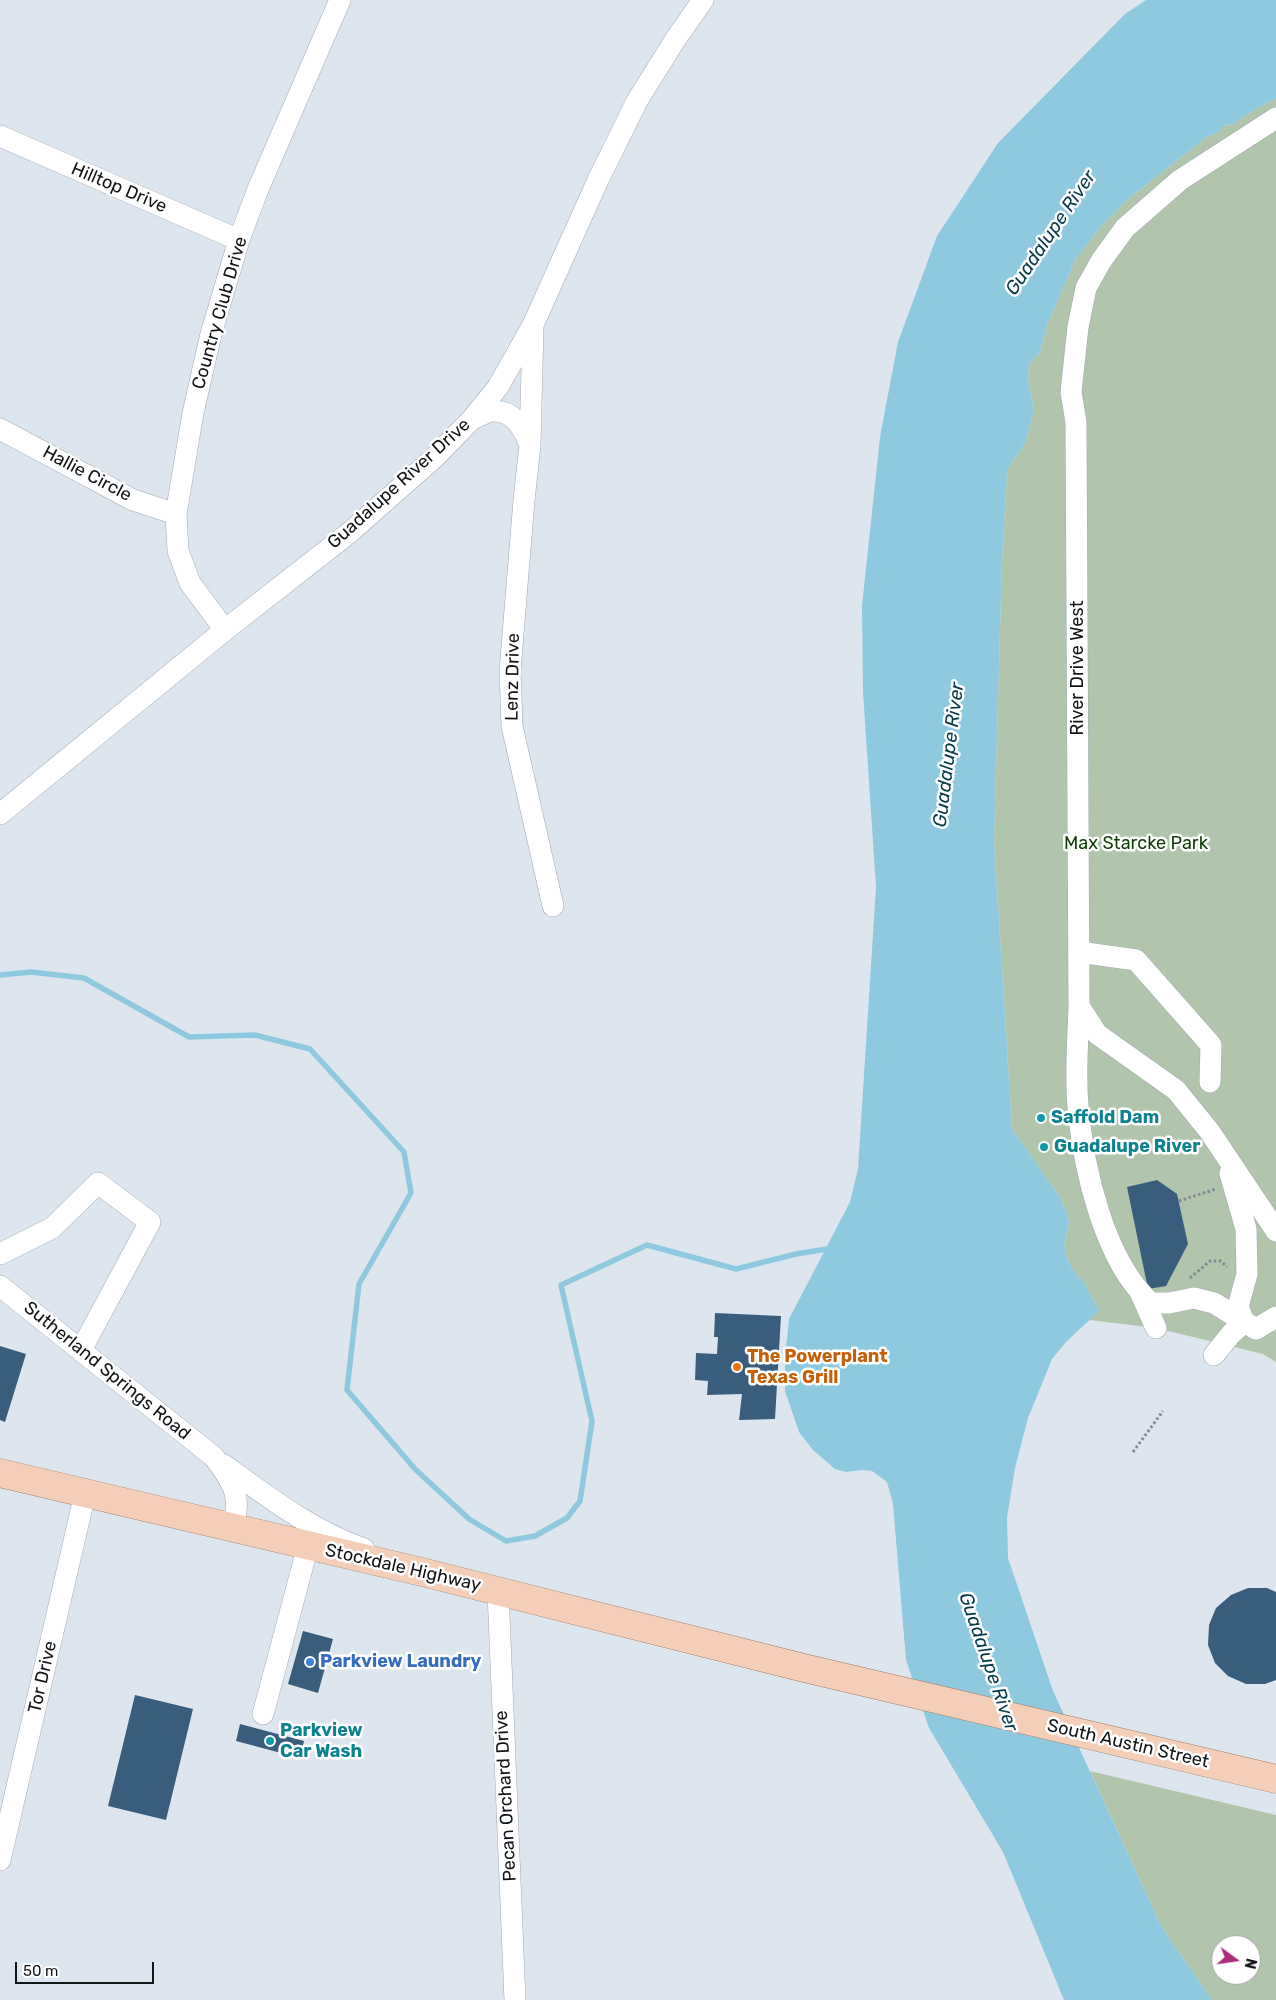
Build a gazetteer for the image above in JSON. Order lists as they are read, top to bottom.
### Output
{
  "streets": {
    "main road": ["Stockdale Highway", "South Austin Street"],
    "street": [
      "Hilltop Drive",
      "Country Club Drive",
      "Hallie Circle",
      "Guadalupe River Drive",
      "River Drive West",
      "Lenz Drive",
      "Sutherland Springs Road",
      "Tor Drive",
      "Pecan Orchard Drive"
    ]
  },
  "crossings": [
    ["Hilltop Drive", "Country Club Drive"],
    ["Country Club Drive", "Hallie Circle"],
    ["Country Club Drive", "Guadalupe River Drive"],
    ["Guadalupe River Drive", "Lenz Drive"],
    ["Sutherland Springs Road", "Stockdale Highway"],
    ["Stockdale Highway", "Tor Drive"],
    ["Stockdale Highway", "South Austin Street"],
    ["Stockdale Highway", "Pecan Orchard Drive"]
  ],
  "water": ["Guadalupe River"],
  "parks": ["Max Starcke Park"],
  "places": [
    "Saffold Dam",
    "Guadalupe River",
    "The Powerplant Texas Grill",
    "Parkview Laundry",
    "Parkview Car Wash"
  ],
  "scale_bar": "50 m",
  "north": "right"
}
